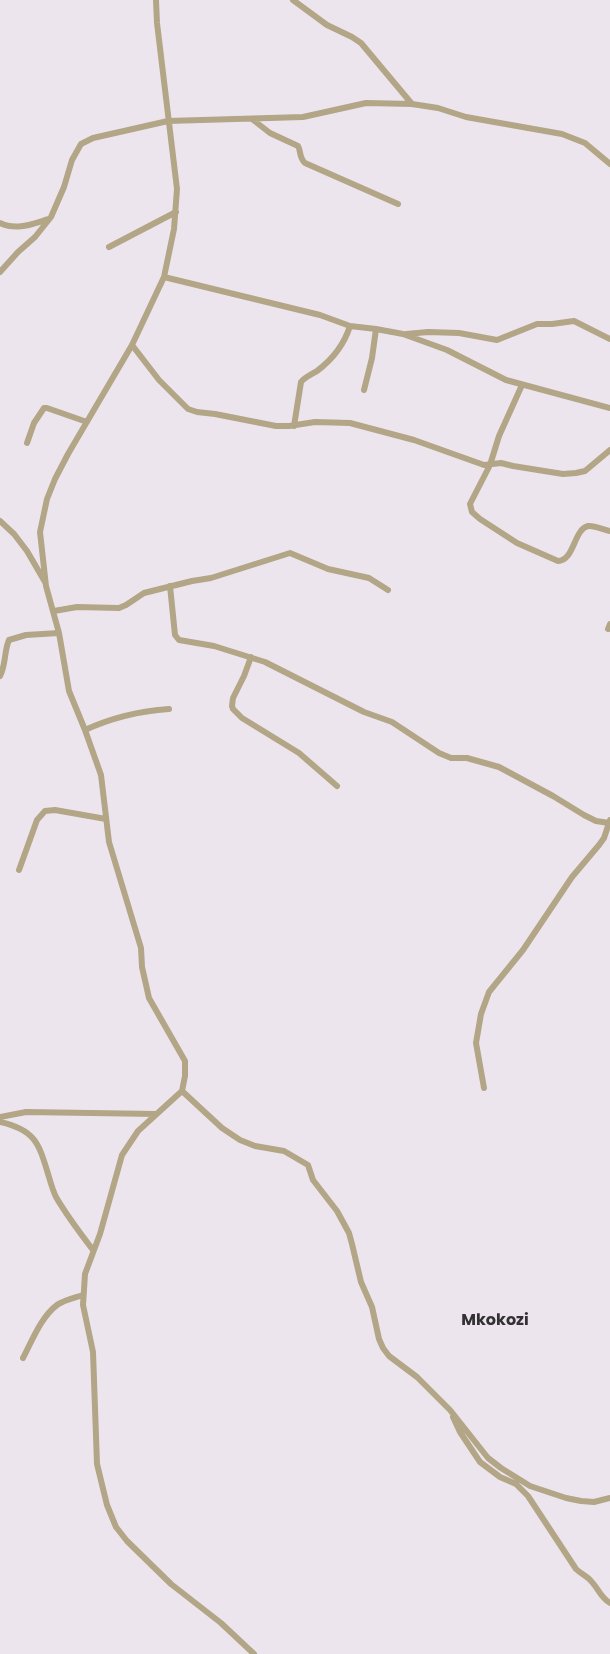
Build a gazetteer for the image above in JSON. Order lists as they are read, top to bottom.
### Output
{
  "districts": ["Mkokozi"]
}
